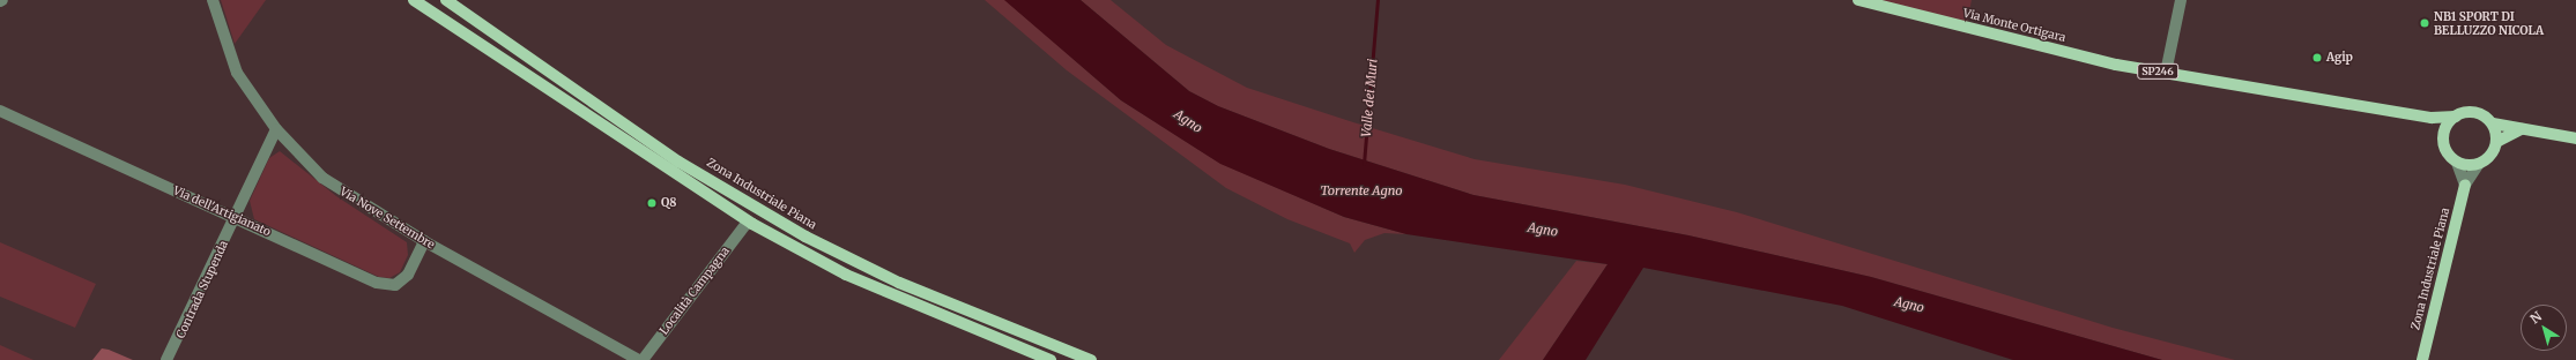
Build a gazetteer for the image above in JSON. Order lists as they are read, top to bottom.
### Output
{
  "streets": {
    "main road": ["Via Monte Ortigara", "SP246", "Zona Industriale Piana"],
    "street": [
      "Via dell'Artigianato",
      "Via Nove Settembre",
      "Contrada Stupenda",
      "Località Campagna"
    ]
  },
  "crossings": [
    ["Via dell'Artigianato", "Via Nove Settembre"],
    ["Via dell'Artigianato", "Contrada Stupenda"],
    ["Via Nove Settembre", "Località Campagna"]
  ],
  "water": ["Valle dei Muri", "Agno", "Torrente Agno"],
  "places": ["NB1 SPORT DI BELLUZZO NICOLA", "Agip", "Q8"],
  "north": "top left"
}
